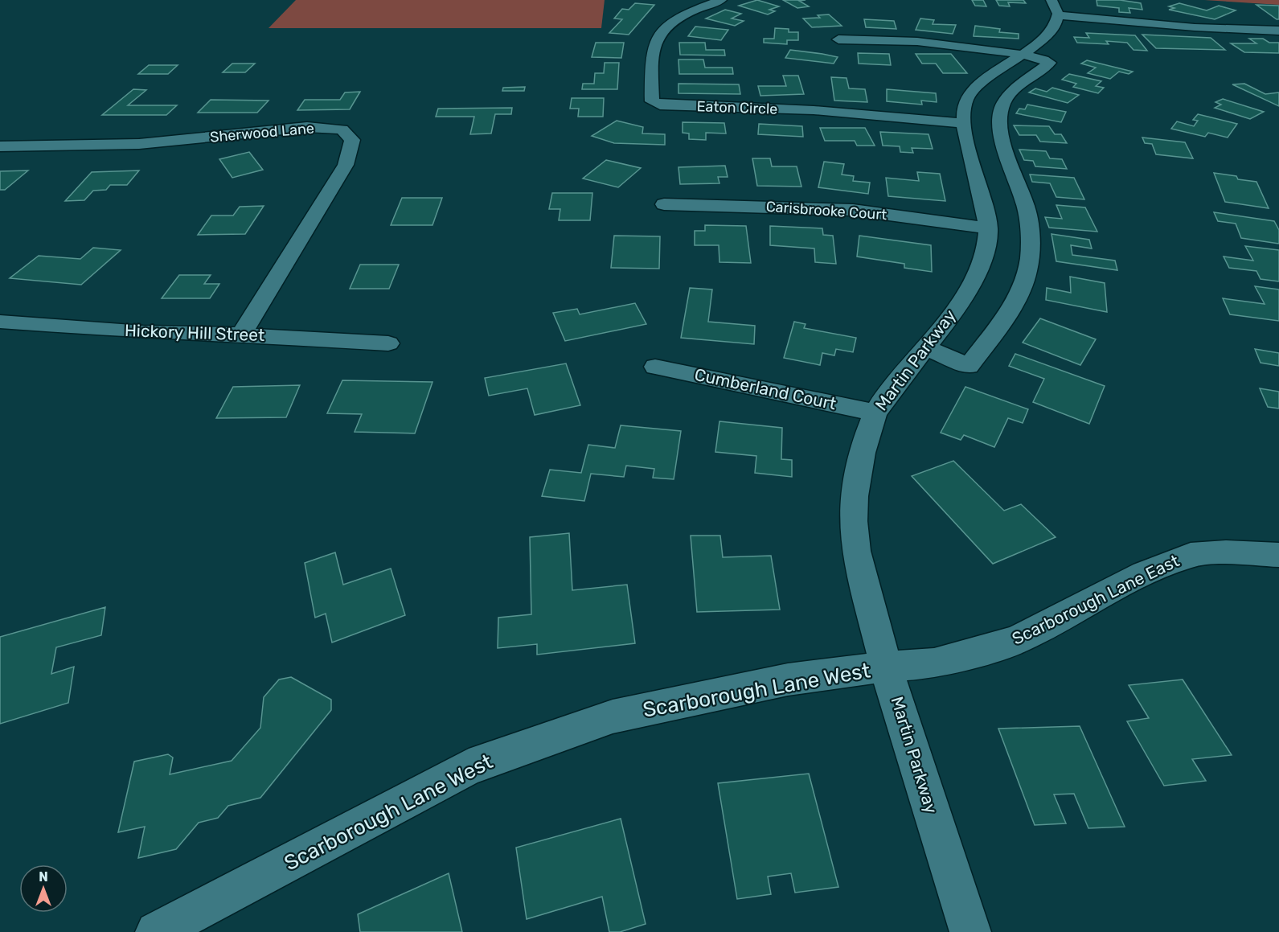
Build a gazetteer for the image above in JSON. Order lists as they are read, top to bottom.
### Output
{
  "streets": {
    "street": [
      "Eaton Circle",
      "Sherwood Lane",
      "Carisbrooke Court",
      "Hickory Hill Street",
      "Martin Parkway",
      "Cumberland Court",
      "Scarborough Lane East",
      "Scarborough Lane West"
    ]
  },
  "crossings": [
    ["Eaton Circle", "Martin Parkway"],
    ["Sherwood Lane", "Hickory Hill Street"],
    ["Carisbrooke Court", "Martin Parkway"],
    ["Martin Parkway", "Cumberland Court"],
    ["Martin Parkway", "Scarborough Lane East"],
    ["Martin Parkway", "Scarborough Lane West"],
    ["Scarborough Lane East", "Scarborough Lane West"]
  ],
  "north": "top"
}
